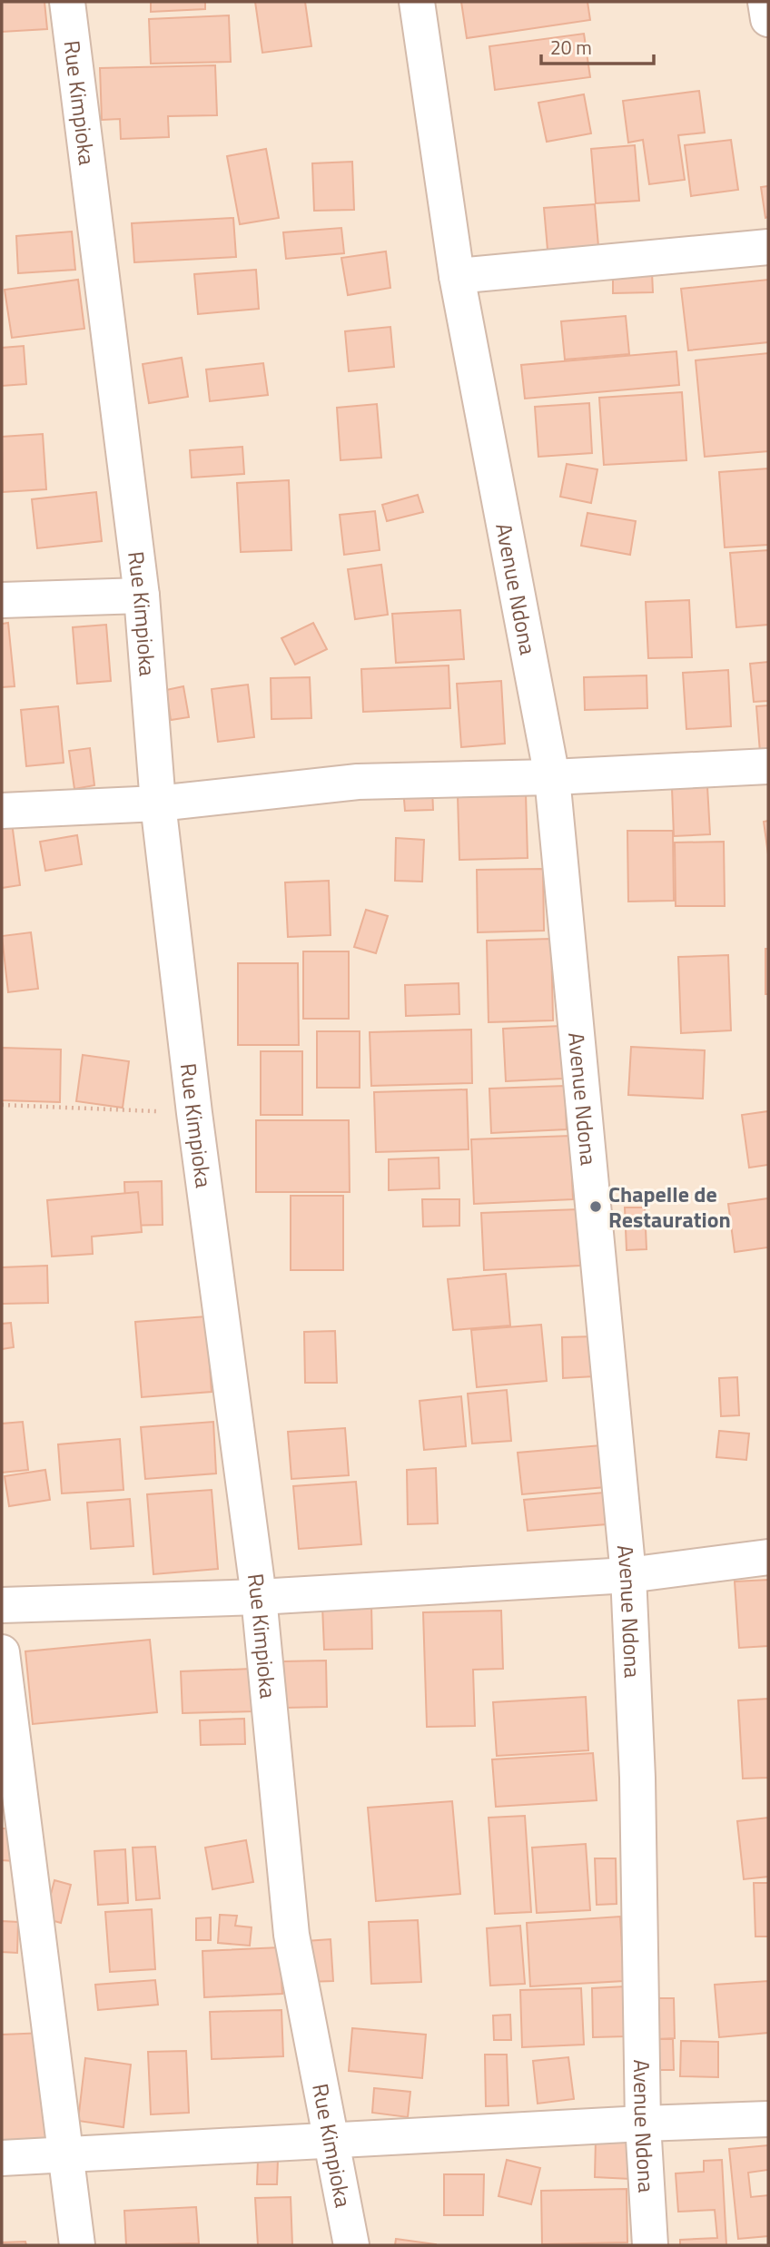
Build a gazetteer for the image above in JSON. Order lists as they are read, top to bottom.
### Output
{
  "streets": {
    "street": ["Rue Kimpioka", "Avenue Ndona"]
  },
  "places": ["Chapelle de Restauration"],
  "scale_bar": "20 m"
}
